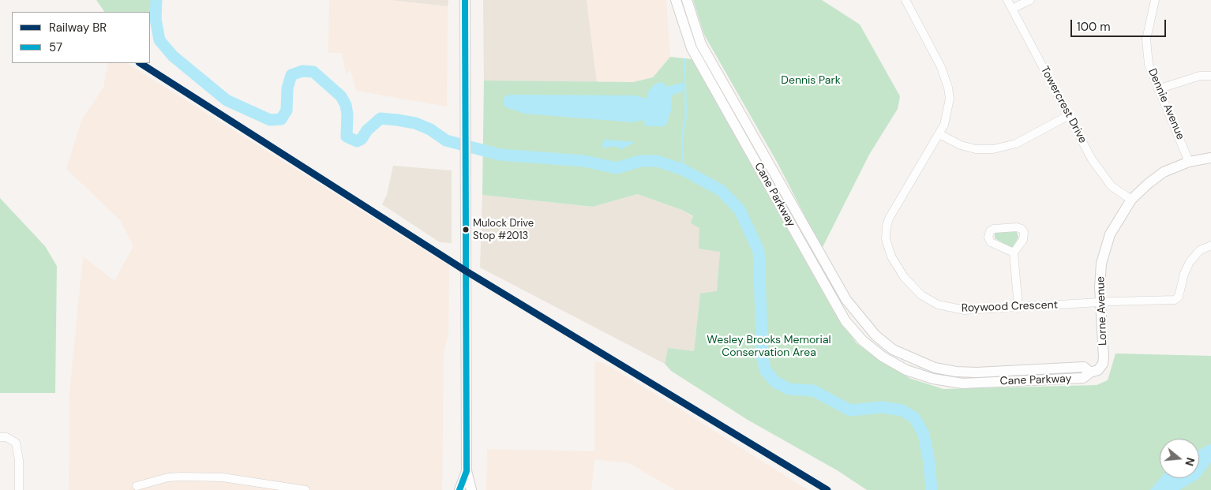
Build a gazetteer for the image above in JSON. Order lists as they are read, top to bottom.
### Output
{
  "streets": {
    "main road": ["Cane Parkway", "Lorne Avenue"],
    "street": ["Dennie Avenue", "Towercrest Drive", "Roywood Crescent"]
  },
  "crossings": [
    ["Dennie Avenue", "Lorne Avenue"],
    ["Towercrest Drive", "Lorne Avenue"],
    ["Cane Parkway", "Lorne Avenue"],
    ["Roywood Crescent", "Lorne Avenue"]
  ],
  "parks": ["Dennis Park", "Wesley Brooks Memorial Conservation Area"],
  "places": ["Mulock Drive Stop #2013"],
  "lines": ["transit line 57", "rail line BR"],
  "legend": ["Railway BR", "57"],
  "scale_bar": "100 m",
  "north": "right"
}
